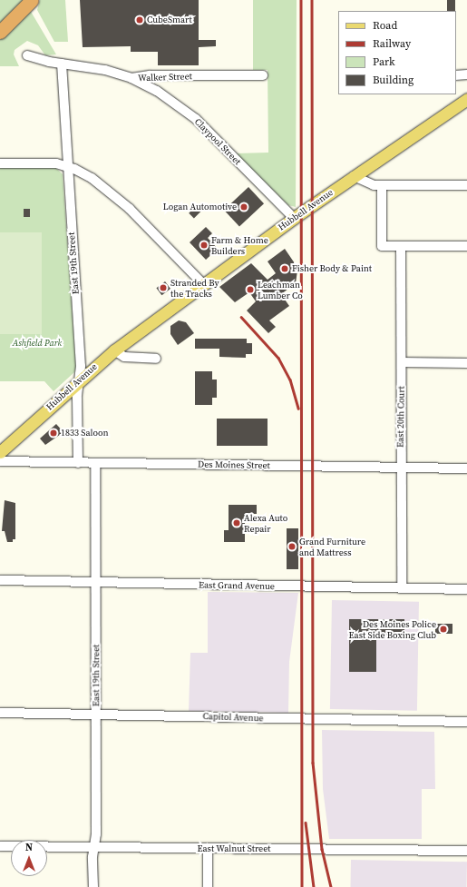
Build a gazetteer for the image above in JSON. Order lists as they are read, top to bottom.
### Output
{
  "streets": {
    "main road": ["Hubbell Avenue"],
    "street": [
      "Walker Street",
      "Claypool Street",
      "East 19th Street",
      "East 20th Court",
      "Des Moines Street",
      "East Grand Avenue",
      "Capitol Avenue",
      "East Walnut Street"
    ]
  },
  "crossings": [
    ["Walker Street", "Claypool Street"],
    ["Walker Street", "East 19th Street"],
    ["Claypool Street", "Hubbell Avenue"],
    ["Hubbell Avenue", "East 19th Street"],
    ["East 19th Street", "Des Moines Street"],
    ["East 19th Street", "East Grand Avenue"],
    ["East 19th Street", "Capitol Avenue"],
    ["East 19th Street", "East Walnut Street"],
    ["East 20th Court", "Des Moines Street"],
    ["East 20th Court", "East Grand Avenue"]
  ],
  "parks": ["Ashfield Park"],
  "places": [
    "CubeSmart",
    "Logan Automotive",
    "Farm & Home Builders",
    "Fisher Body & Paint",
    "Stranded By the Tracks",
    "Leachman Lumber Co",
    "1833 Saloon",
    "Alexa Auto Repair",
    "Grand Furniture and Mattress",
    "Des Moines Police East Side Boxing Club"
  ],
  "legend": [
    "Road",
    "Railway",
    "Park",
    "Building"
  ],
  "north": "top"
}
